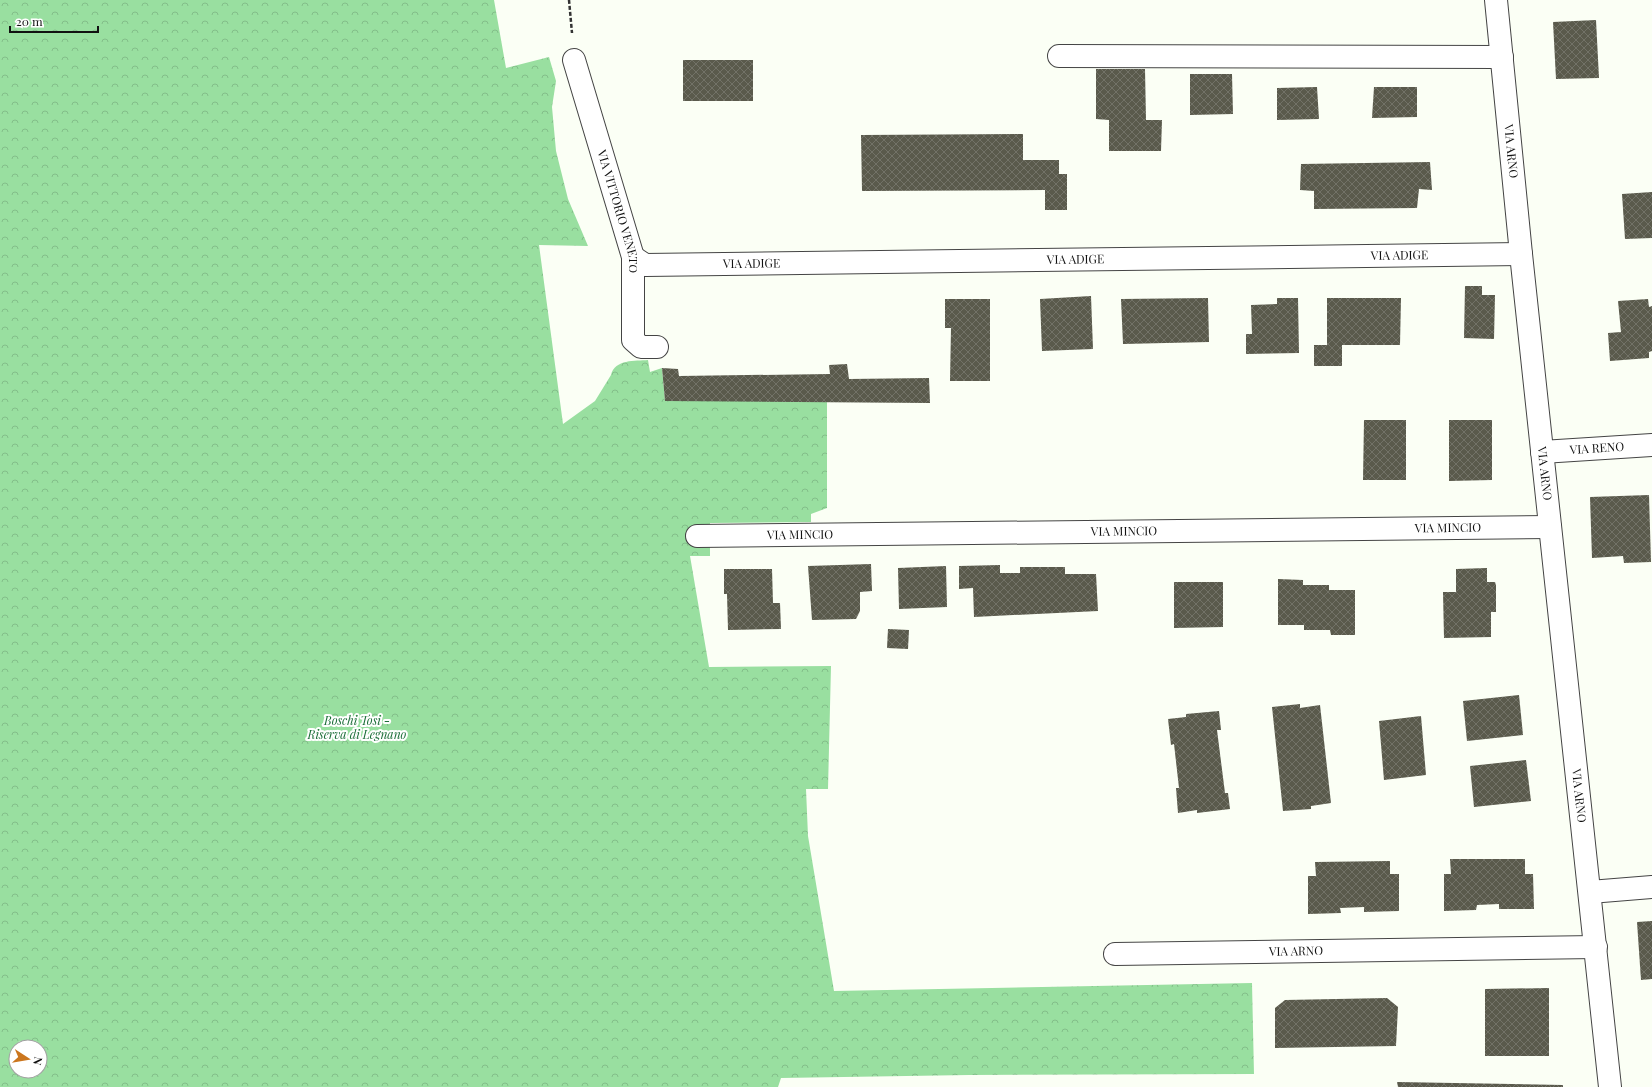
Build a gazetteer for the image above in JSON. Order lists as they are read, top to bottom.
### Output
{
  "streets": {
    "street": [
      "VIA ARNO",
      "VIA VITTORIO VENETO",
      "VIA ADIGE",
      "VIA RENO",
      "VIA MINCIO"
    ]
  },
  "crossings": [
    ["VIA ARNO", "VIA ADIGE"],
    ["VIA ARNO", "VIA RENO"],
    ["VIA ARNO", "VIA MINCIO"],
    ["VIA VITTORIO VENETO", "VIA ADIGE"]
  ],
  "parks": ["Boschi Tosi - Riserva di Legnano"],
  "scale_bar": "20 m",
  "north": "right"
}
